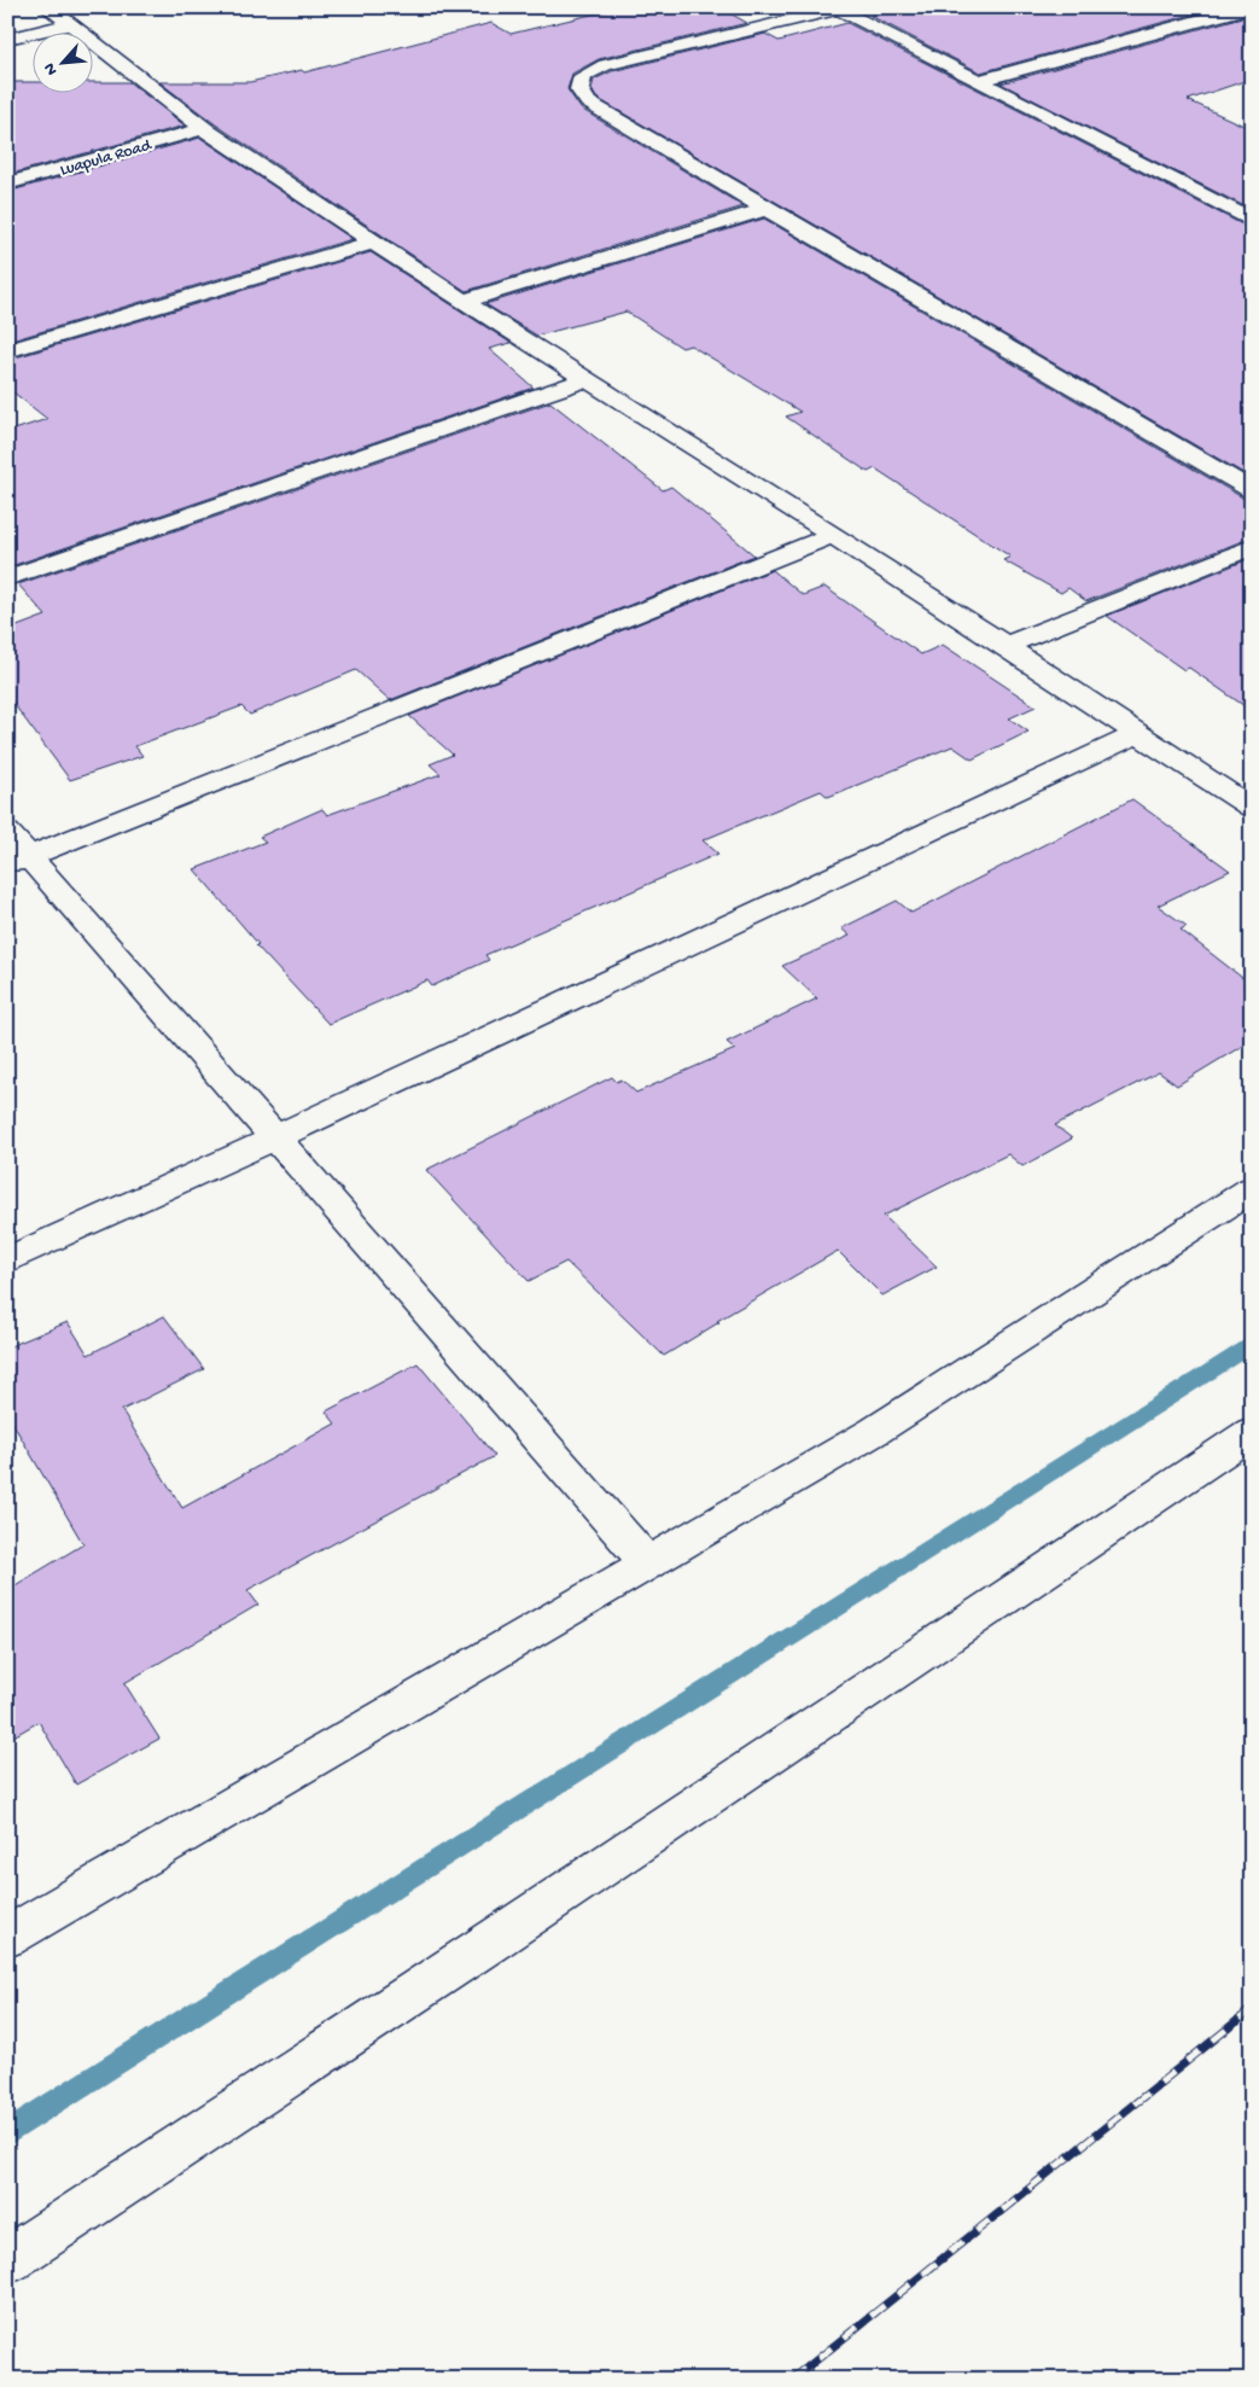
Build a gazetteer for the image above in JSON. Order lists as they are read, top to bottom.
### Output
{
  "streets": {
    "street": ["Luapula Road"]
  },
  "north": "bottom left"
}
